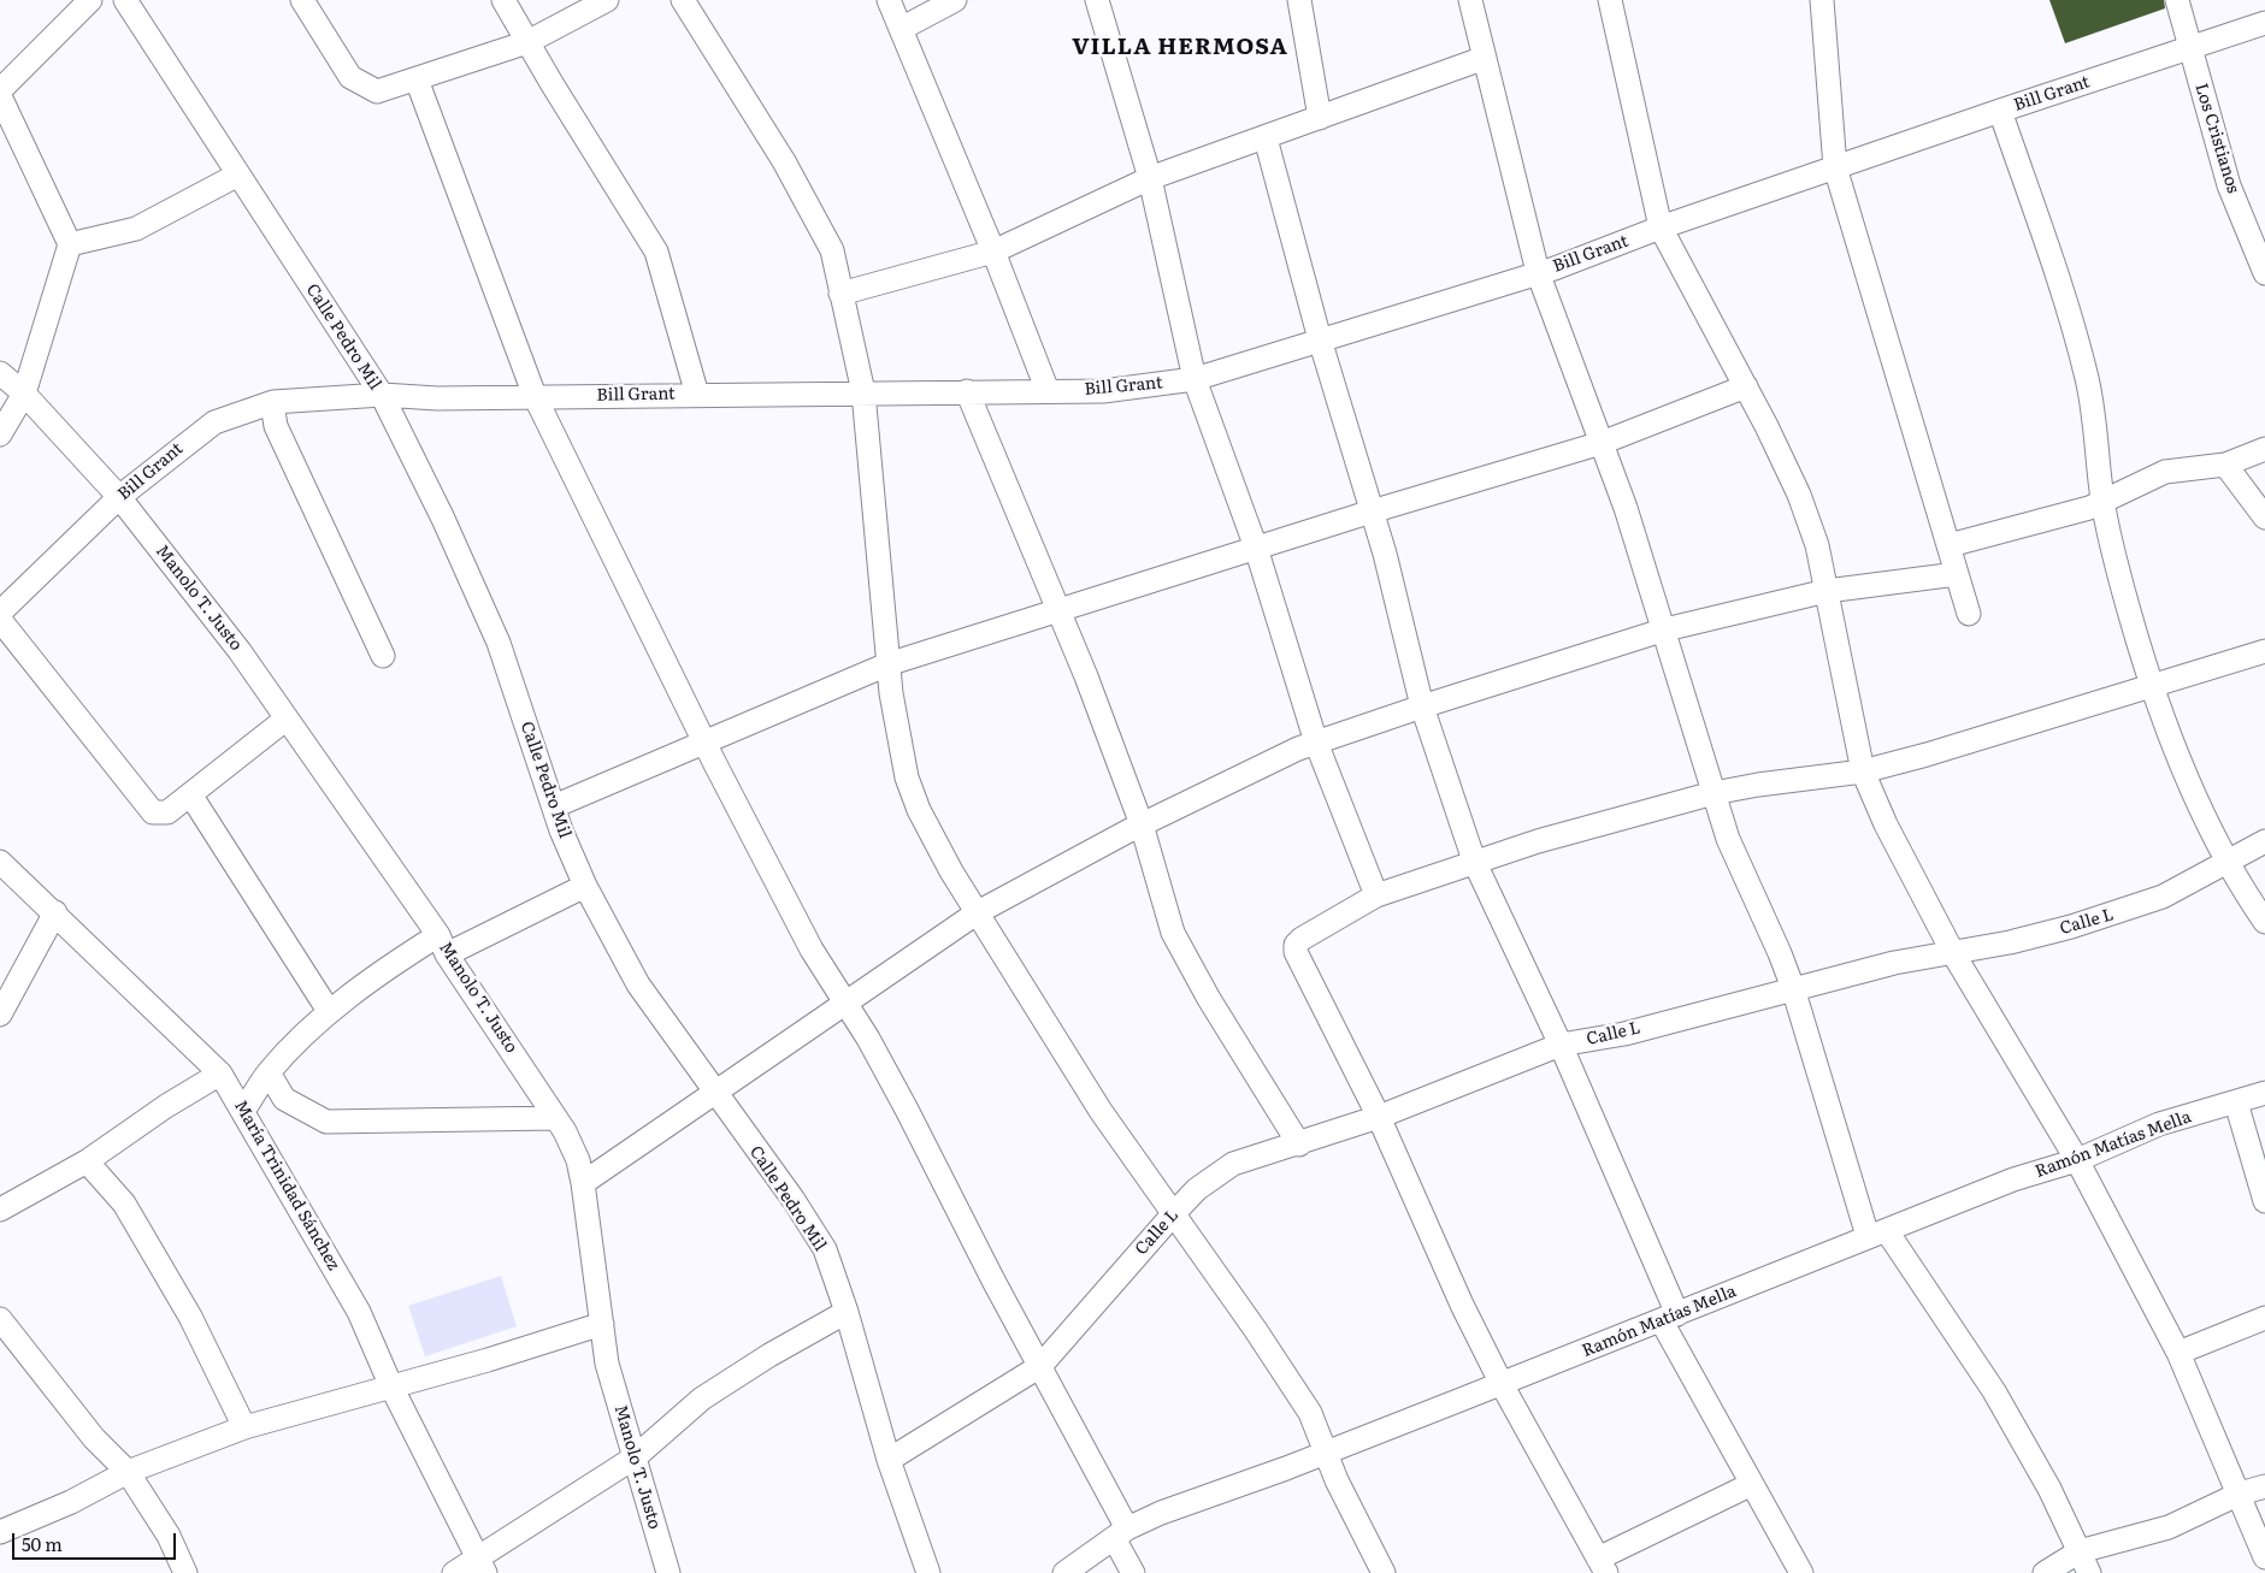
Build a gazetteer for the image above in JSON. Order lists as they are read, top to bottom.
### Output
{
  "streets": {
    "street": [
      "Bill Grant",
      "Los Cristianos",
      "Calle Pedro Mil",
      "Manolo T. Justo",
      "Calle L",
      "Ramón Matías Mella",
      "María Trinidad Sánchez"
    ]
  },
  "crossings": [
    ["Bill Grant", "Los Cristianos"],
    ["Bill Grant", "Calle Pedro Mil"],
    ["Bill Grant", "Manolo T. Justo"],
    ["Calle Pedro Mil", "Calle L"]
  ],
  "districts": ["VILLA HERMOSA"],
  "scale_bar": "50 m"
}
